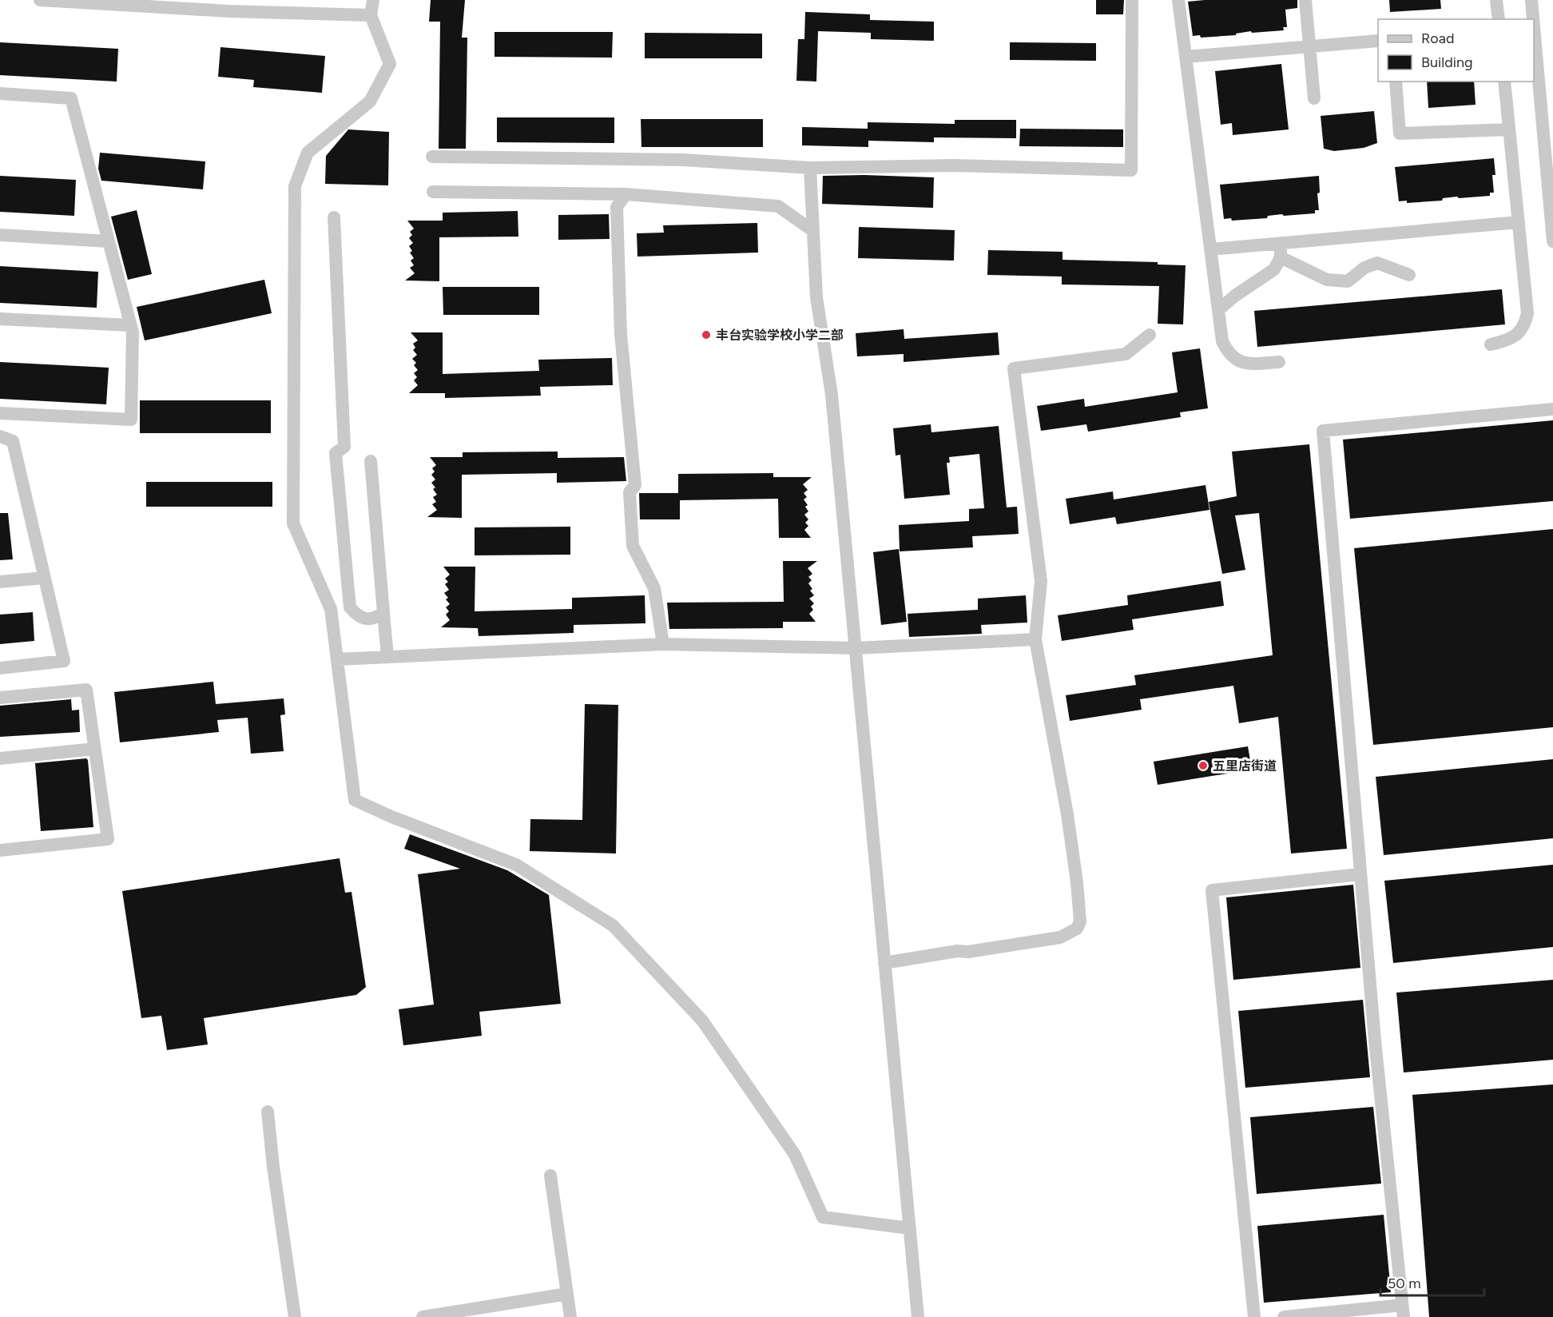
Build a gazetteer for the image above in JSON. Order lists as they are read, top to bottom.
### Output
{
  "places": ["丰台实验学校小学二部", "五里店街道"],
  "legend": ["Road", "Building"],
  "scale_bar": "50 m"
}
